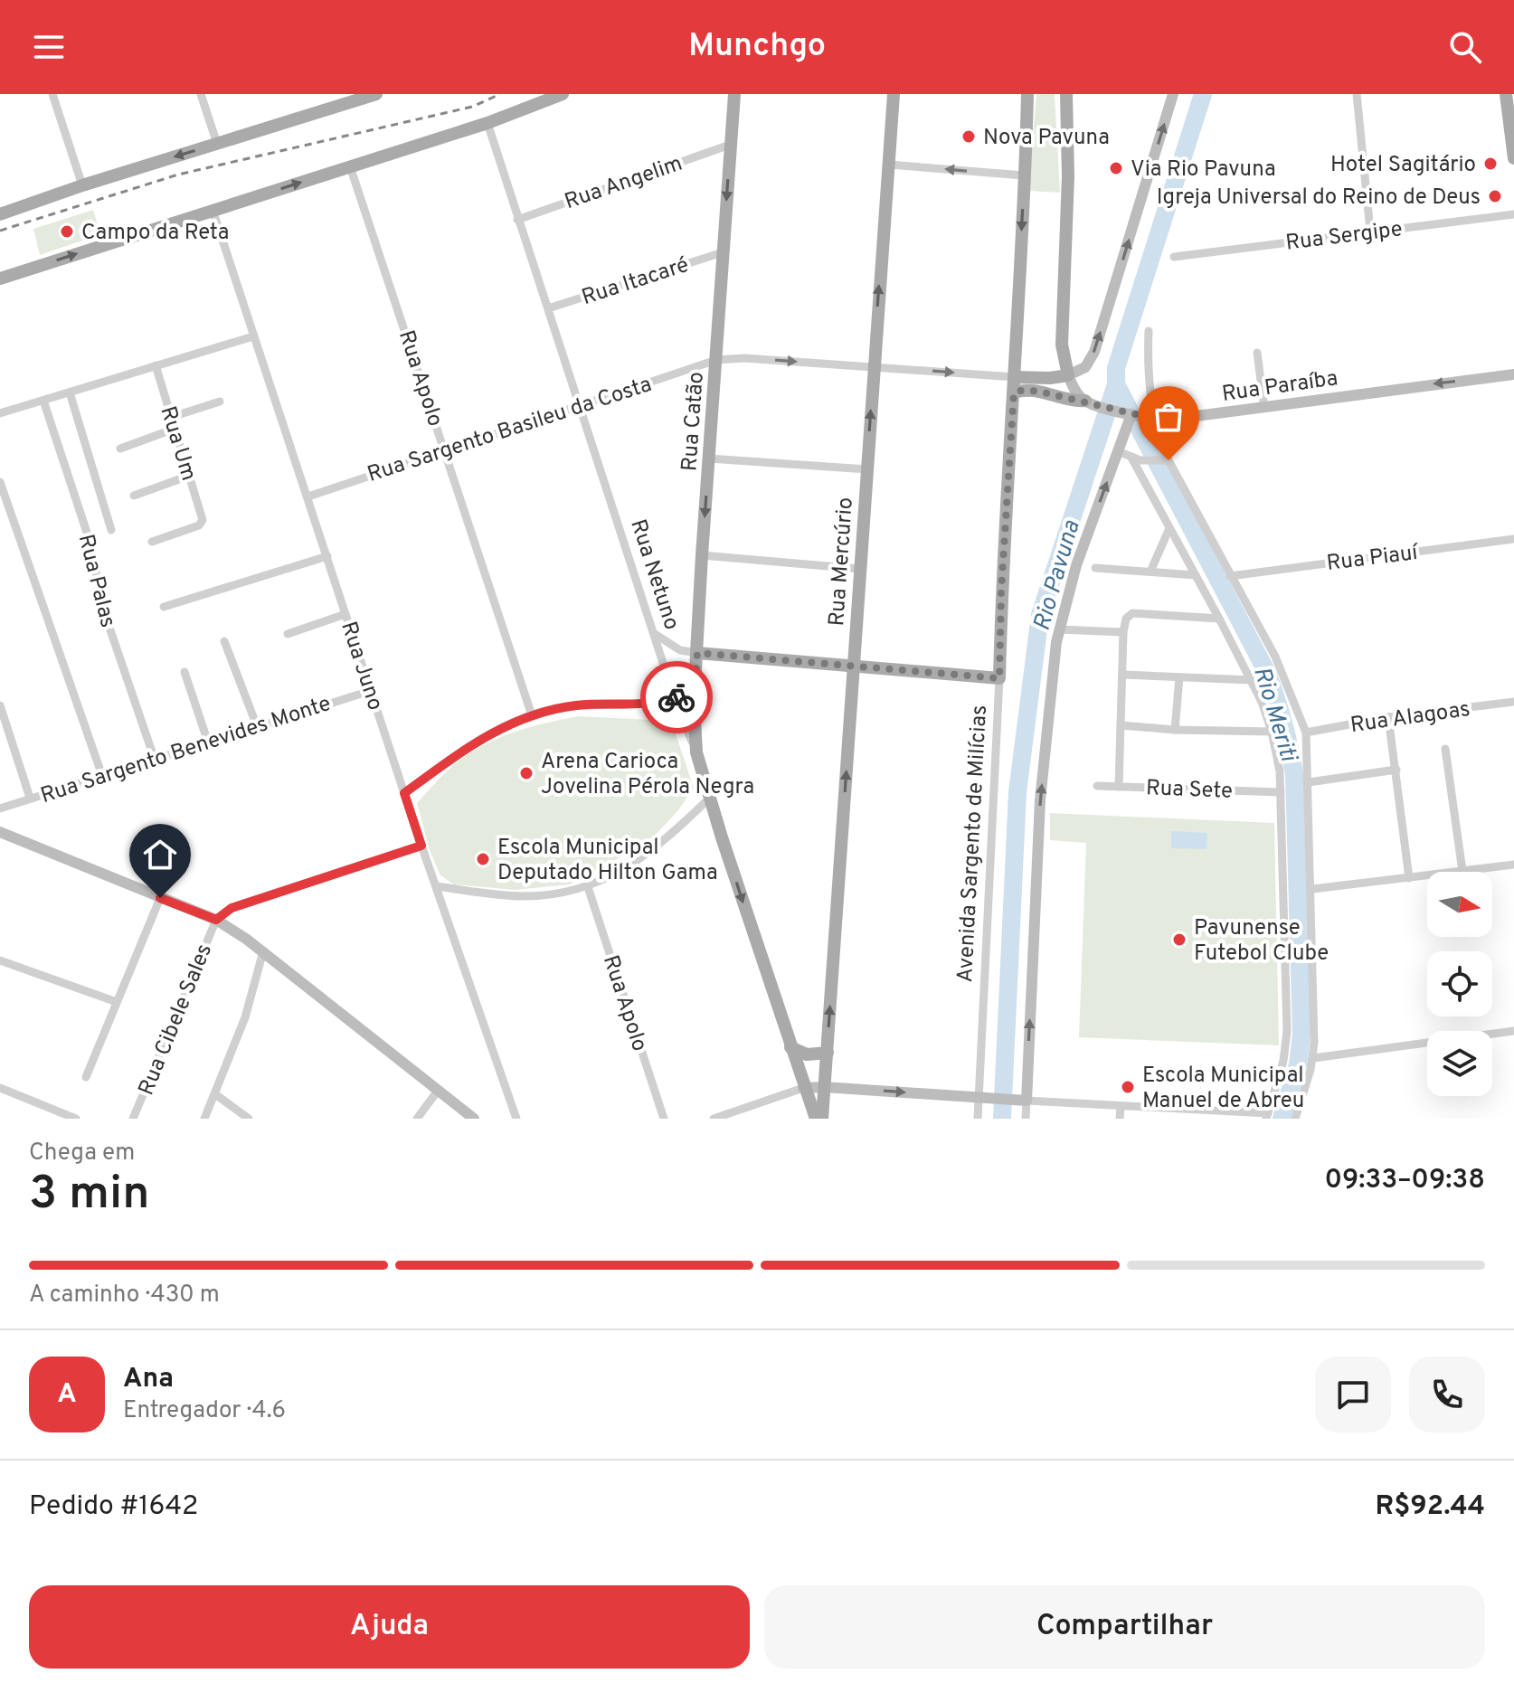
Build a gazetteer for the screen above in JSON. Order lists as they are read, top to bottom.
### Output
{
  "streets": {
    "main road": [
      "Rua Catão",
      "Rua Mercúrio",
      "Rua Netuno",
      "Avenida Sargento de Milícias"
    ],
    "street": [
      "Rua Angelim",
      "Rua Sergipe",
      "Rua Itacaré",
      "Rua Apolo",
      "Rua Paraíba",
      "Rua Sargento Basileu da Costa",
      "Rua Um",
      "Rua Piauí",
      "Rua Palas",
      "Rua Juno",
      "Rua Alagoas",
      "Rua Sargento Benevides Monte",
      "Rua Sete",
      "Rua Cibele Sales"
    ]
  },
  "crossings": [
    ["Rua Angelim", "Rua Catão"],
    ["Rua Angelim", "Rua Netuno"],
    ["Rua Itacaré", "Rua Catão"],
    ["Rua Itacaré", "Rua Netuno"],
    ["Rua Apolo", "Rua Sargento Basileu da Costa"],
    ["Rua Catão", "Rua Sargento Basileu da Costa"],
    ["Rua Catão", "Rua Netuno"],
    ["Rua Sargento Basileu da Costa", "Rua Mercúrio"],
    ["Rua Sargento Basileu da Costa", "Rua Netuno"],
    ["Rua Sargento Basileu da Costa", "Rua Juno"],
    ["Rua Sargento Basileu da Costa", "Avenida Sargento de Milícias"],
    ["Rua Palas", "Rua Sargento Benevides Monte"],
    ["Rua Juno", "Rua Sargento Benevides Monte"]
  ],
  "one_way": ["Rua Paraíba", "Rua Sargento Basileu da Costa", "Rua Mercúrio"],
  "water": ["Rio Pavuna", "Rio Meriti"],
  "places": [
    "Nova Pavuna",
    "Hotel Sagitário",
    "Via Rio Pavuna",
    "Igreja Universal do Reino de Deus",
    "Campo da Reta",
    "Arena Carioca Jovelina Pérola Negra",
    "Escola Municipal Deputado Hilton Gama",
    "Pavunense Futebol Clube",
    "Escola Municipal Manuel de Abreu"
  ],
  "north": "right",
  "page": {
    "header": "Munchgo",
    "heading": ["3 min", "Chega em", "09:33–09:38"],
    "panel": [
      "Ana",
      "Entregador · 4.6",
      "Pedido #1642",
      "R$92.44"
    ],
    "bar": "A caminho · 430 m",
    "round": "A",
    "buttons": ["Ajuda", "Compartilhar"]
  }
}
